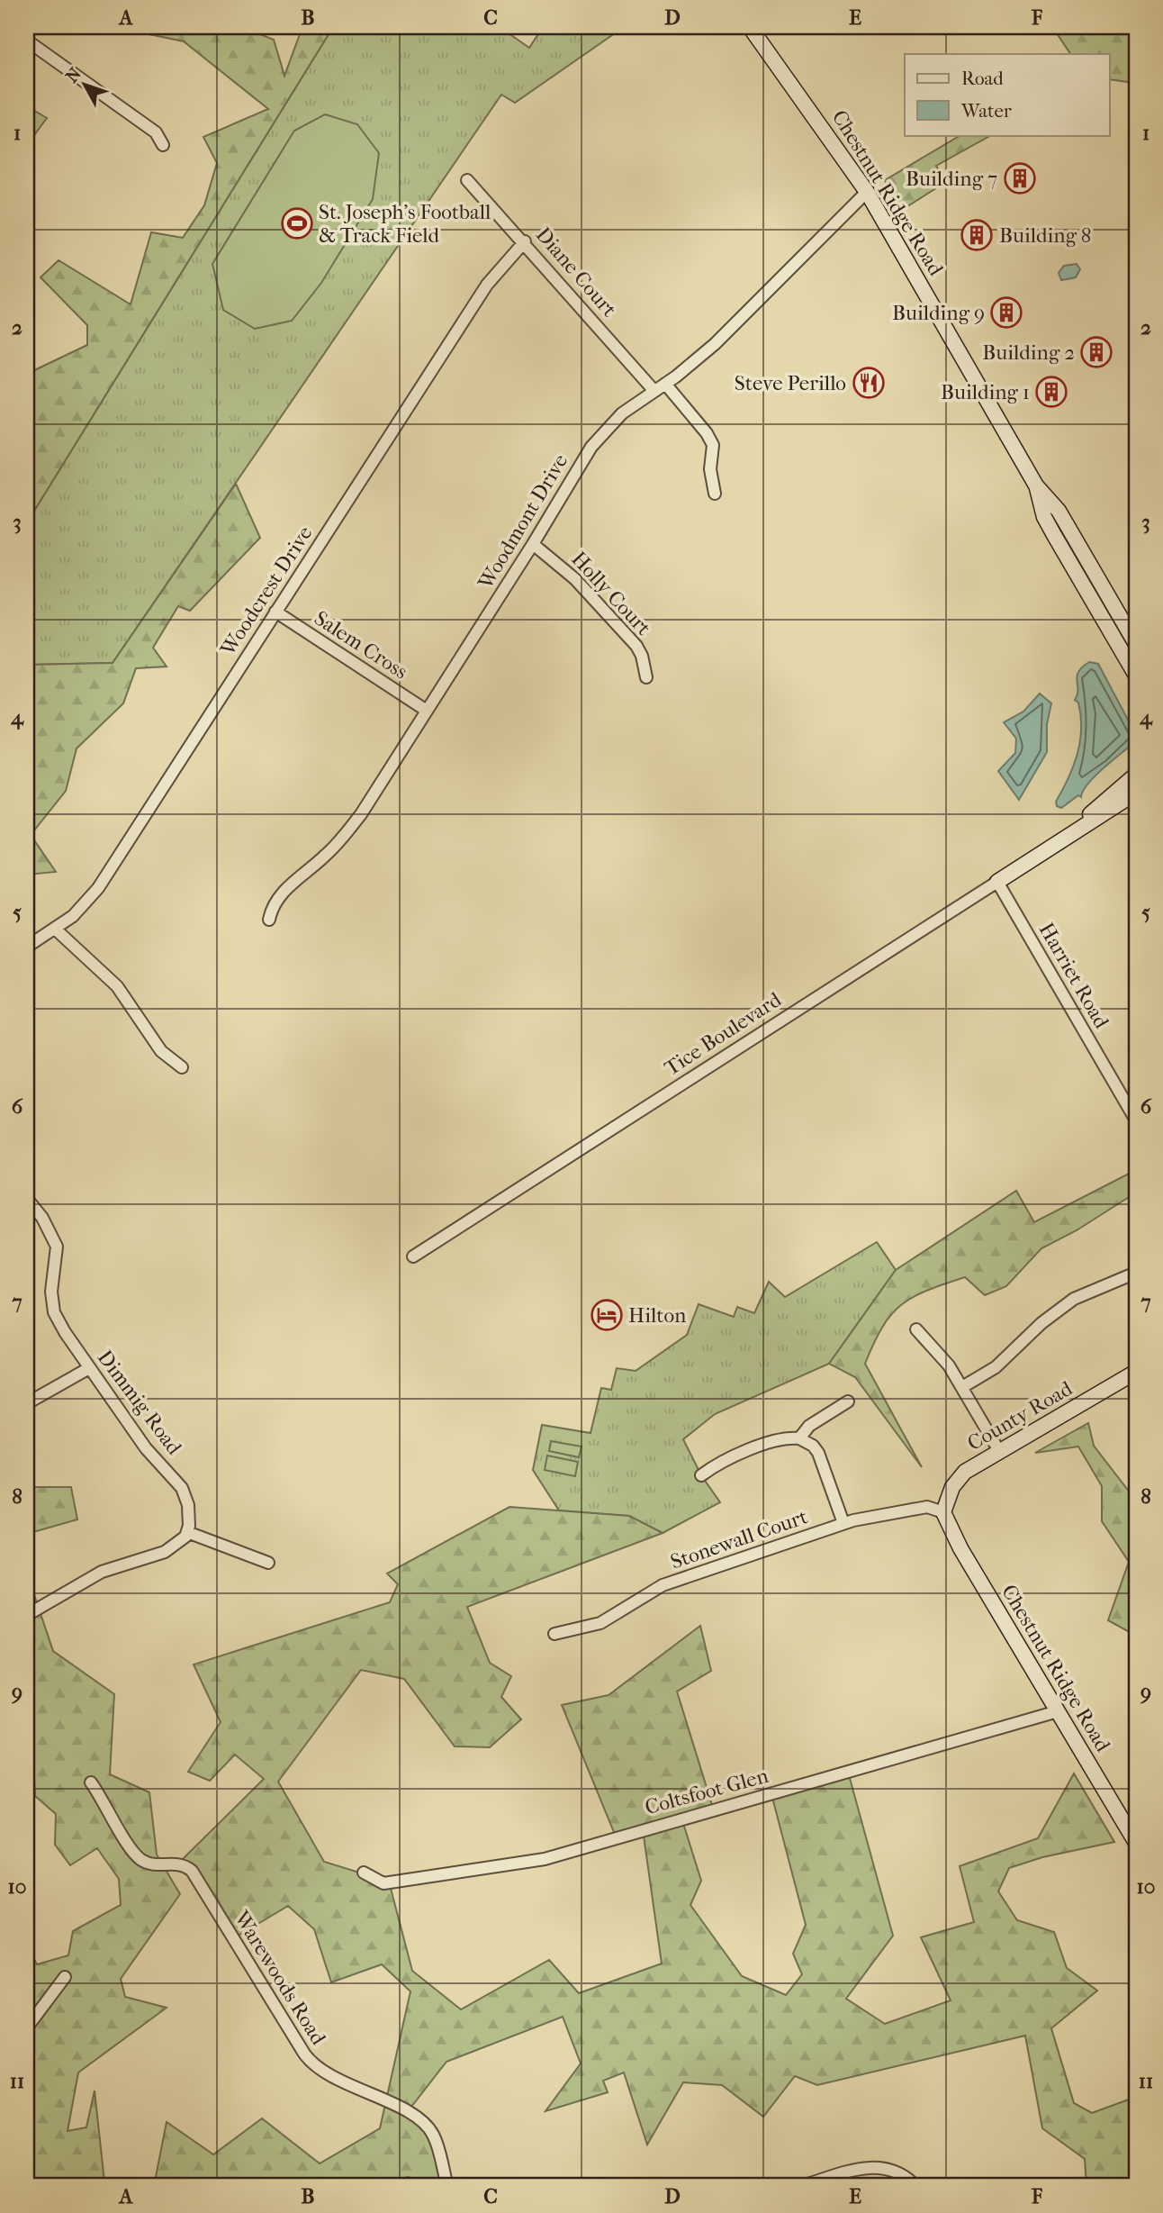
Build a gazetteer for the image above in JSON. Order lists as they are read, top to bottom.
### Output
{
  "streets": {
    "main road": ["Chestnut Ridge Road", "Tice Boulevard", "County Road"],
    "street": [
      "Diane Court",
      "Woodmont Drive",
      "Woodcrest Drive",
      "Holly Court",
      "Salem Cross",
      "Harriet Road",
      "Dimmig Road",
      "Stonewall Court",
      "Coltsfoot Glen",
      "Warewoods Road"
    ]
  },
  "crossings": [
    ["Chestnut Ridge Road", "Woodmont Drive"],
    ["Chestnut Ridge Road", "County Road"],
    ["Chestnut Ridge Road", "Stonewall Court"],
    ["Chestnut Ridge Road", "Coltsfoot Glen"],
    ["Diane Court", "Woodmont Drive"],
    ["Diane Court", "Woodcrest Drive"],
    ["Woodmont Drive", "Holly Court"],
    ["Woodmont Drive", "Salem Cross"],
    ["Woodcrest Drive", "Salem Cross"],
    ["Harriet Road", "Tice Boulevard"],
    ["County Road", "Stonewall Court"]
  ],
  "places": {
    "building": [
      "Building 7",
      "Building 8",
      "Building 9",
      "Building 2",
      "Building 1"
    ],
    "sports": ["St. Joseph's Football & Track Field"],
    "restaurant": ["Steve Perillo"],
    "hotel": ["Hilton"]
  },
  "legend": ["Road", "Water"],
  "north": "top left",
  "grid": {
    "columns": [
      "A",
      "B",
      "C",
      "D",
      "E",
      "F"
    ],
    "rows": [
      "1",
      "2",
      "3",
      "4",
      "5",
      "6",
      "7",
      "8",
      "9",
      "10",
      "11"
    ]
  }
}
